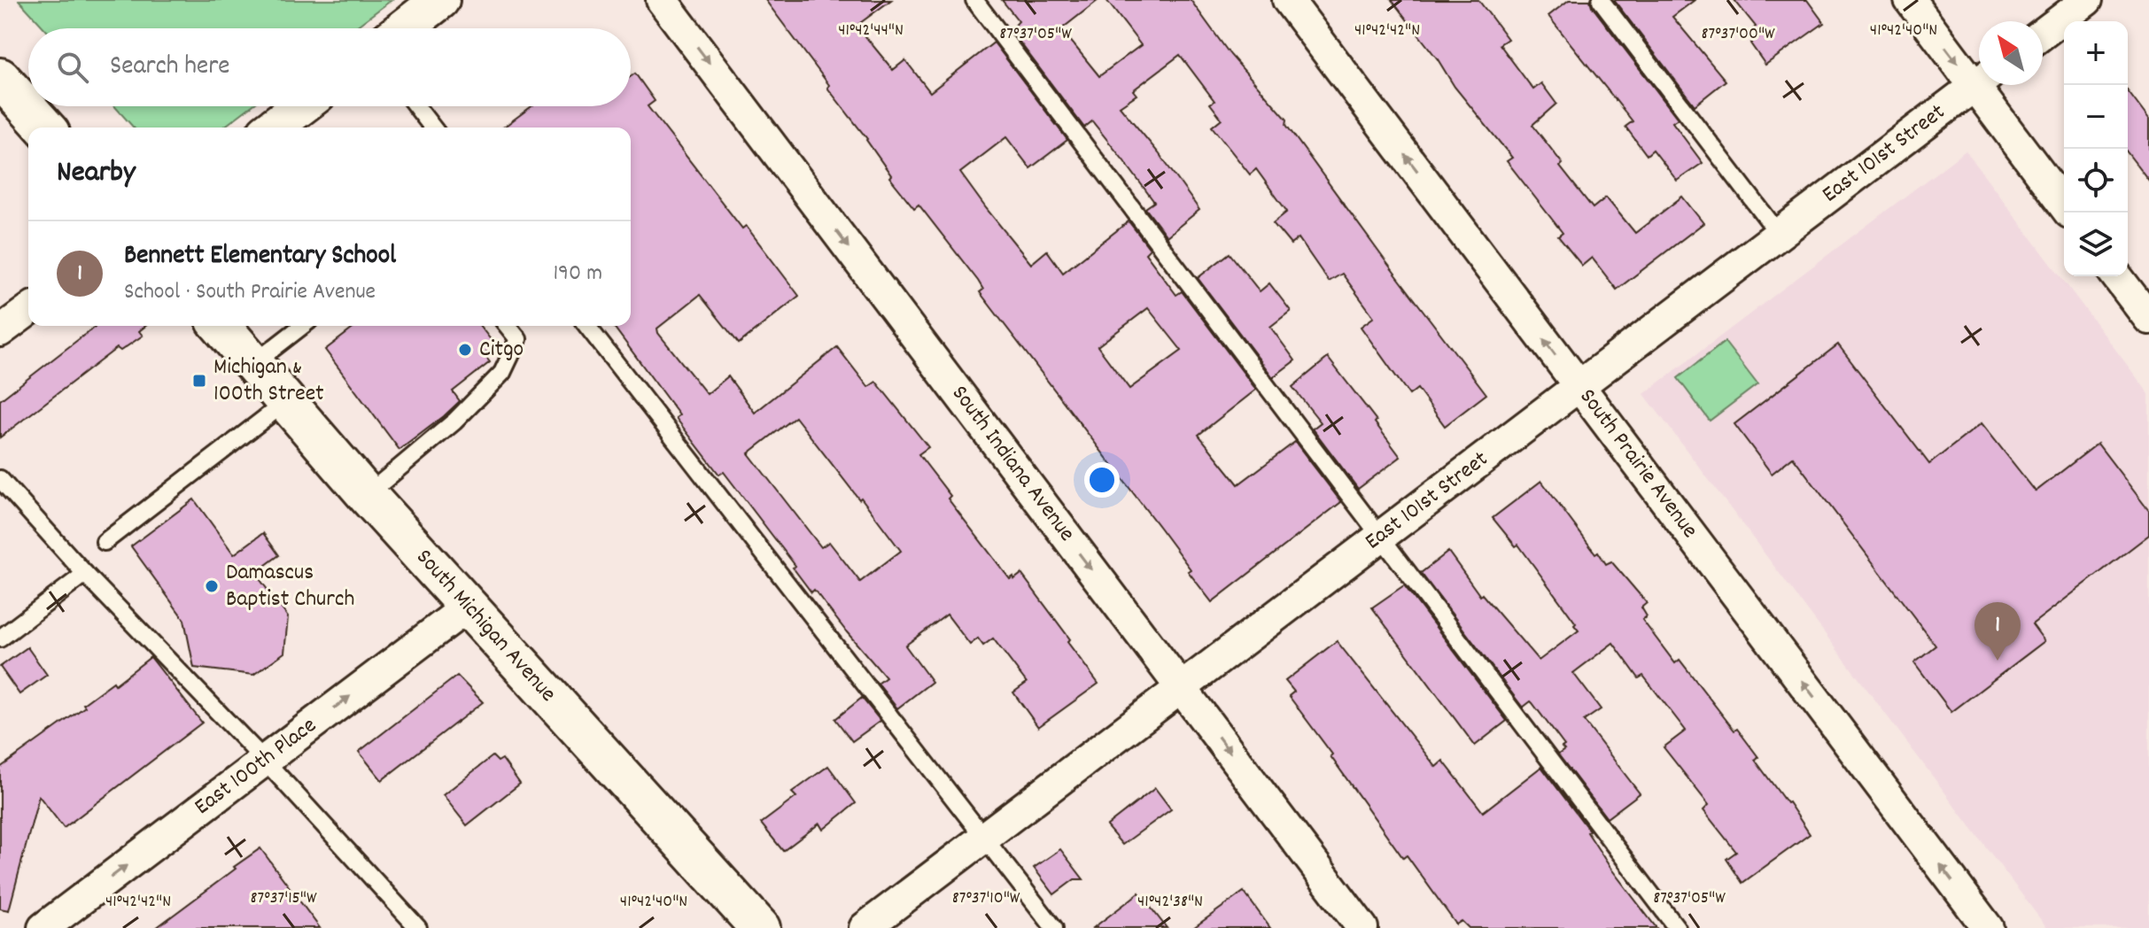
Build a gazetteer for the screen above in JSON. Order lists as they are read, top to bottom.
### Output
{
  "streets": {
    "main road": ["South Michigan Avenue"],
    "street": [
      "East 101st Street",
      "South Indiana Avenue",
      "South Prairie Avenue",
      "East 100th Place"
    ]
  },
  "crossings": [
    ["East 101st Street", "South Indiana Avenue"],
    ["East 101st Street", "South Prairie Avenue"],
    ["South Michigan Avenue", "East 100th Place"]
  ],
  "one_way": ["South Indiana Avenue", "South Prairie Avenue", "East 100th Place"],
  "places": {
    "other": ["Citgo", "Damascus Baptist Church"],
    "transit": ["Michigan & 100th Street"]
  },
  "north": "top left",
  "page": {
    "map_buttons": ["+", "−"],
    "search": "Search here",
    "heading": "Nearby",
    "list": [
      {
        "mark": "1",
        "name": "Bennett Elementary School",
        "note": "School · South Prairie Avenue",
        "value": "190 m"
      }
    ],
    "pins": "1"
  },
  "coordinates": [
    "41°42'44\"N",
    "41°42'42\"N",
    "41°42'40\"N",
    "87°37'05\"W",
    "87°37'00\"W",
    "87°37'15\"W",
    "87°37'10\"W",
    "41°42'38\"N"
  ]
}
